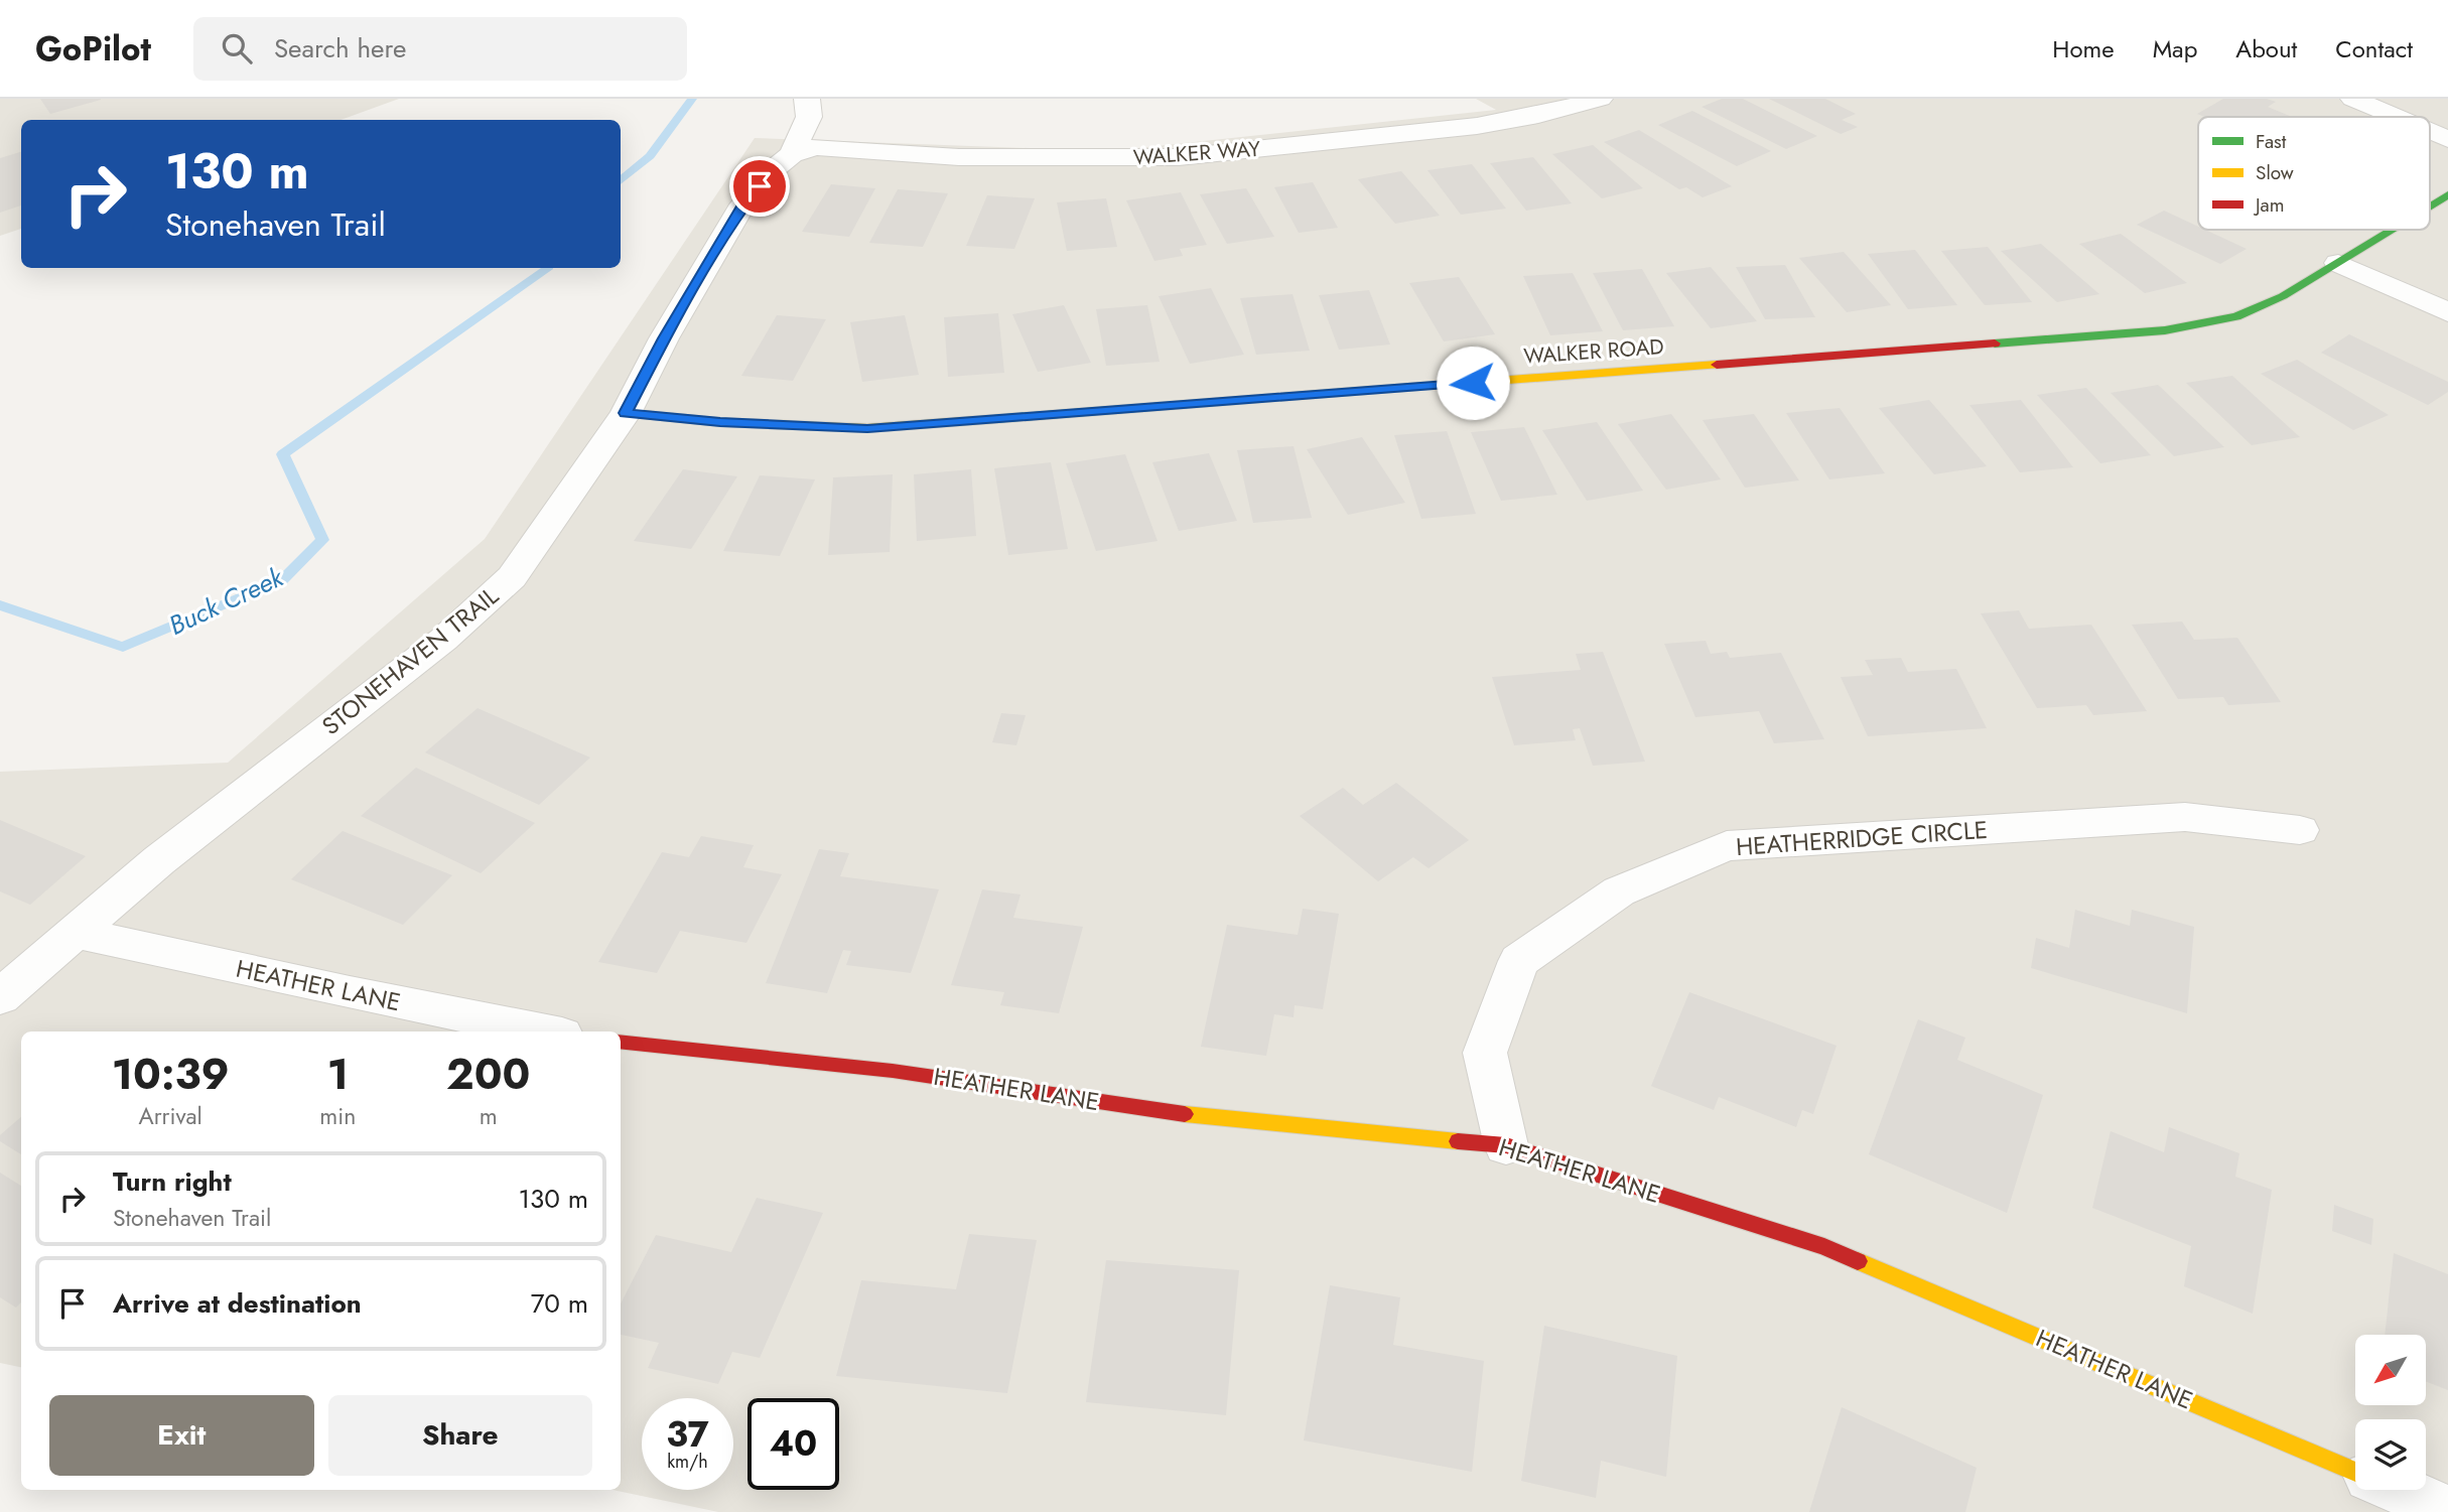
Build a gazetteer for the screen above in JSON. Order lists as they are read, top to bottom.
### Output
{
  "streets": {
    "street": [
      "WALKER WAY",
      "WALKER ROAD",
      "STONEHAVEN TRAIL",
      "HEATHERRIDGE CIRCLE",
      "HEATHER LANE"
    ]
  },
  "crossings": [
    ["WALKER WAY", "STONEHAVEN TRAIL"],
    ["WALKER ROAD", "STONEHAVEN TRAIL"],
    ["STONEHAVEN TRAIL", "HEATHER LANE"],
    ["HEATHERRIDGE CIRCLE", "HEATHER LANE"]
  ],
  "water": ["Buck Creek"],
  "legend": ["Fast", "Slow", "Jam"],
  "north": "bottom left",
  "page": {
    "header": "GoPilot",
    "search": "Search here",
    "nav": [
      "Home",
      "Map",
      "About",
      "Contact"
    ],
    "turn": ["130 m", "Stonehaven Trail"],
    "eta": [
      "10:39",
      "Arrival",
      "1",
      "min",
      "200",
      "m"
    ],
    "list": [
      {
        "name": "Turn right",
        "note": "Stonehaven Trail",
        "value": "130 m"
      },
      {
        "name": "Arrive at destination",
        "value": "70 m"
      }
    ],
    "buttons": ["Exit", "Share"],
    "speed": "37 km/h",
    "limit": "40"
  }
}
